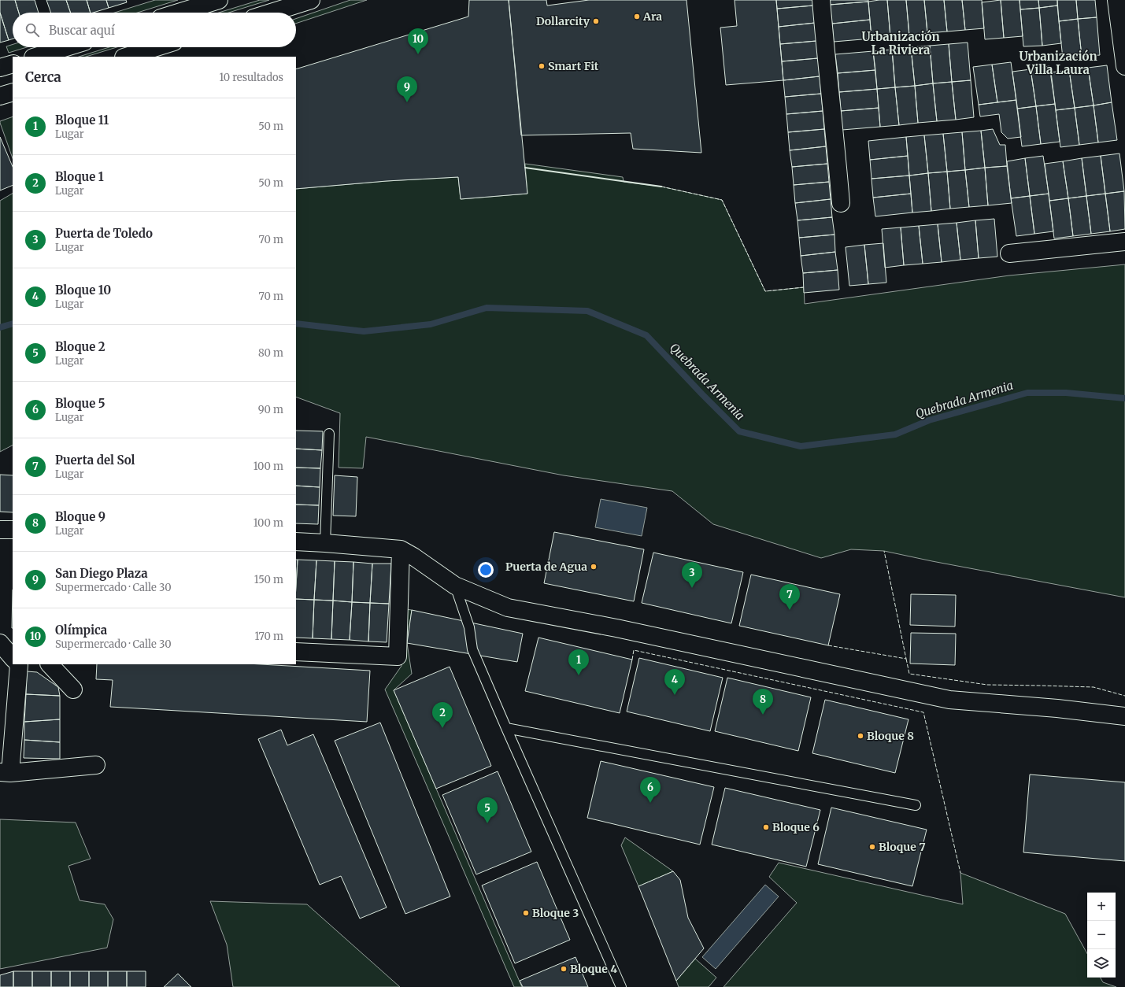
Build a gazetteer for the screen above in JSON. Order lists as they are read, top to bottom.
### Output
{
  "districts": ["Urbanización La Riviera", "Urbanización Villa Laura"],
  "water": ["Quebrada Armenia"],
  "places": [
    "Ara",
    "Dollarcity",
    "Smart Fit",
    "Puerta de Agua",
    "Bloque 8",
    "Bloque 6",
    "Bloque 7",
    "Bloque 3",
    "Bloque 4"
  ],
  "page": {
    "search": "Buscar aquí",
    "pins": [
      "10",
      "9",
      "3",
      "7",
      "1",
      "4",
      "8",
      "2",
      "6",
      "5"
    ],
    "heading": ["Cerca", "10 resultados"],
    "list": [
      {
        "mark": "1",
        "name": "Bloque 11",
        "note": "Lugar",
        "value": "50 m"
      },
      {
        "mark": "2",
        "name": "Bloque 1",
        "note": "Lugar",
        "value": "50 m"
      },
      {
        "mark": "3",
        "name": "Puerta de Toledo",
        "note": "Lugar",
        "value": "70 m"
      },
      {
        "mark": "4",
        "name": "Bloque 10",
        "note": "Lugar",
        "value": "70 m"
      },
      {
        "mark": "5",
        "name": "Bloque 2",
        "note": "Lugar",
        "value": "80 m"
      },
      {
        "mark": "6",
        "name": "Bloque 5",
        "note": "Lugar",
        "value": "90 m"
      },
      {
        "mark": "7",
        "name": "Puerta del Sol",
        "note": "Lugar",
        "value": "100 m"
      },
      {
        "mark": "8",
        "name": "Bloque 9",
        "note": "Lugar",
        "value": "100 m"
      },
      {
        "mark": "9",
        "name": "San Diego Plaza",
        "note": "Supermercado · Calle 30",
        "value": "150 m"
      },
      {
        "mark": "10",
        "name": "Olímpica",
        "note": "Supermercado · Calle 30",
        "value": "170 m"
      }
    ],
    "map_buttons": ["+", "−"]
  }
}
